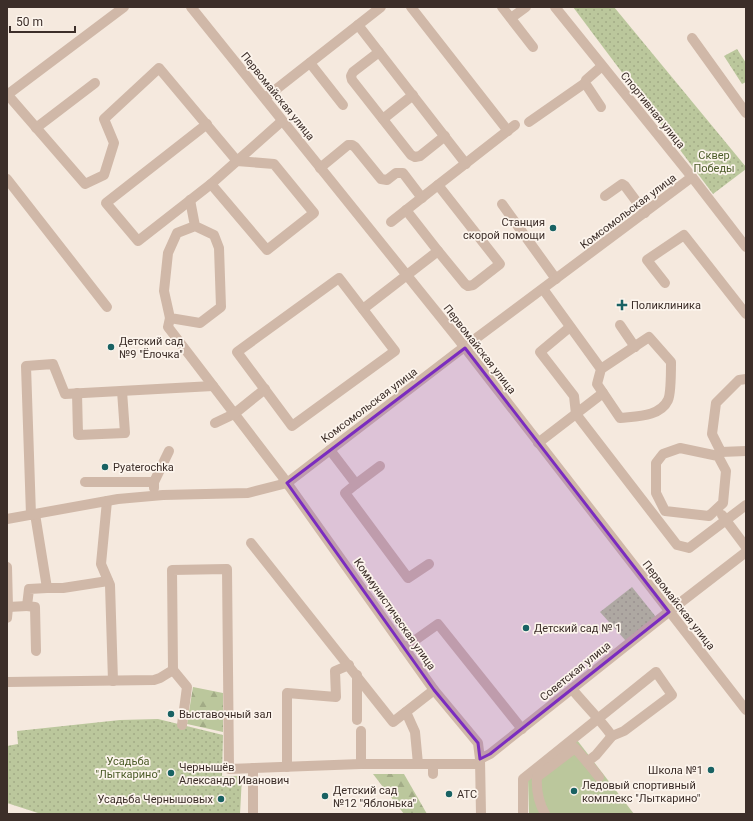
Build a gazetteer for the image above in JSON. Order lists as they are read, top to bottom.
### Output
{
  "streets": {
    "street": [
      "Первомайская улица",
      "Спортивная улица",
      "Комсомольская улица",
      "Коммунистическая улица",
      "Советская улица"
    ]
  },
  "crossings": [
    ["Первомайская улица", "Комсомольская улица"],
    ["Первомайская улица", "Советская улица"],
    ["Спортивная улица", "Комсомольская улица"],
    ["Комсомольская улица", "Коммунистическая улица"],
    ["Коммунистическая улица", "Советская улица"]
  ],
  "parks": ["Сквер Победы", "Усадьба \"Лыткарино\""],
  "places": {
    "other": [
      "Станция скорой помощи",
      "Детский сад №9 \"Ёлочка\"",
      "Pyaterochka",
      "Детский сад № 1",
      "Выставочный зал",
      "Школа №1",
      "Чернышёв Александр Иванович",
      "Ледовый спортивный комплекс \"Лыткарино\"",
      "АТС",
      "Детский сад №12 \"Яблонька\"",
      "Усадьба Чернышовых"
    ],
    "health": ["Поликлиника"]
  },
  "scale_bar": "50 m"
}
